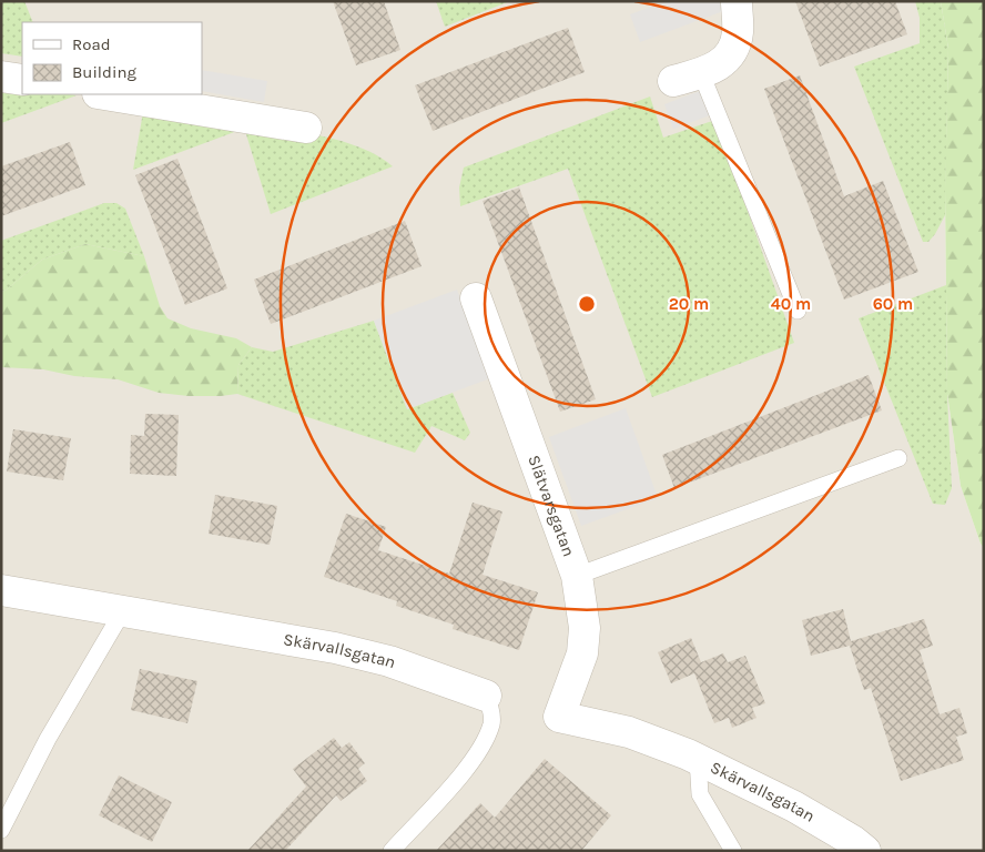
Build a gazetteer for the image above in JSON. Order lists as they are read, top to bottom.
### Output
{
  "streets": {
    "street": ["Slätvarsgatan", "Skärvallsgatan"]
  },
  "crossings": [
    ["Slätvarsgatan", "Skärvallsgatan"]
  ],
  "legend": ["Road", "Building"],
  "rings": ["20 m", "40 m", "60 m"]
}
